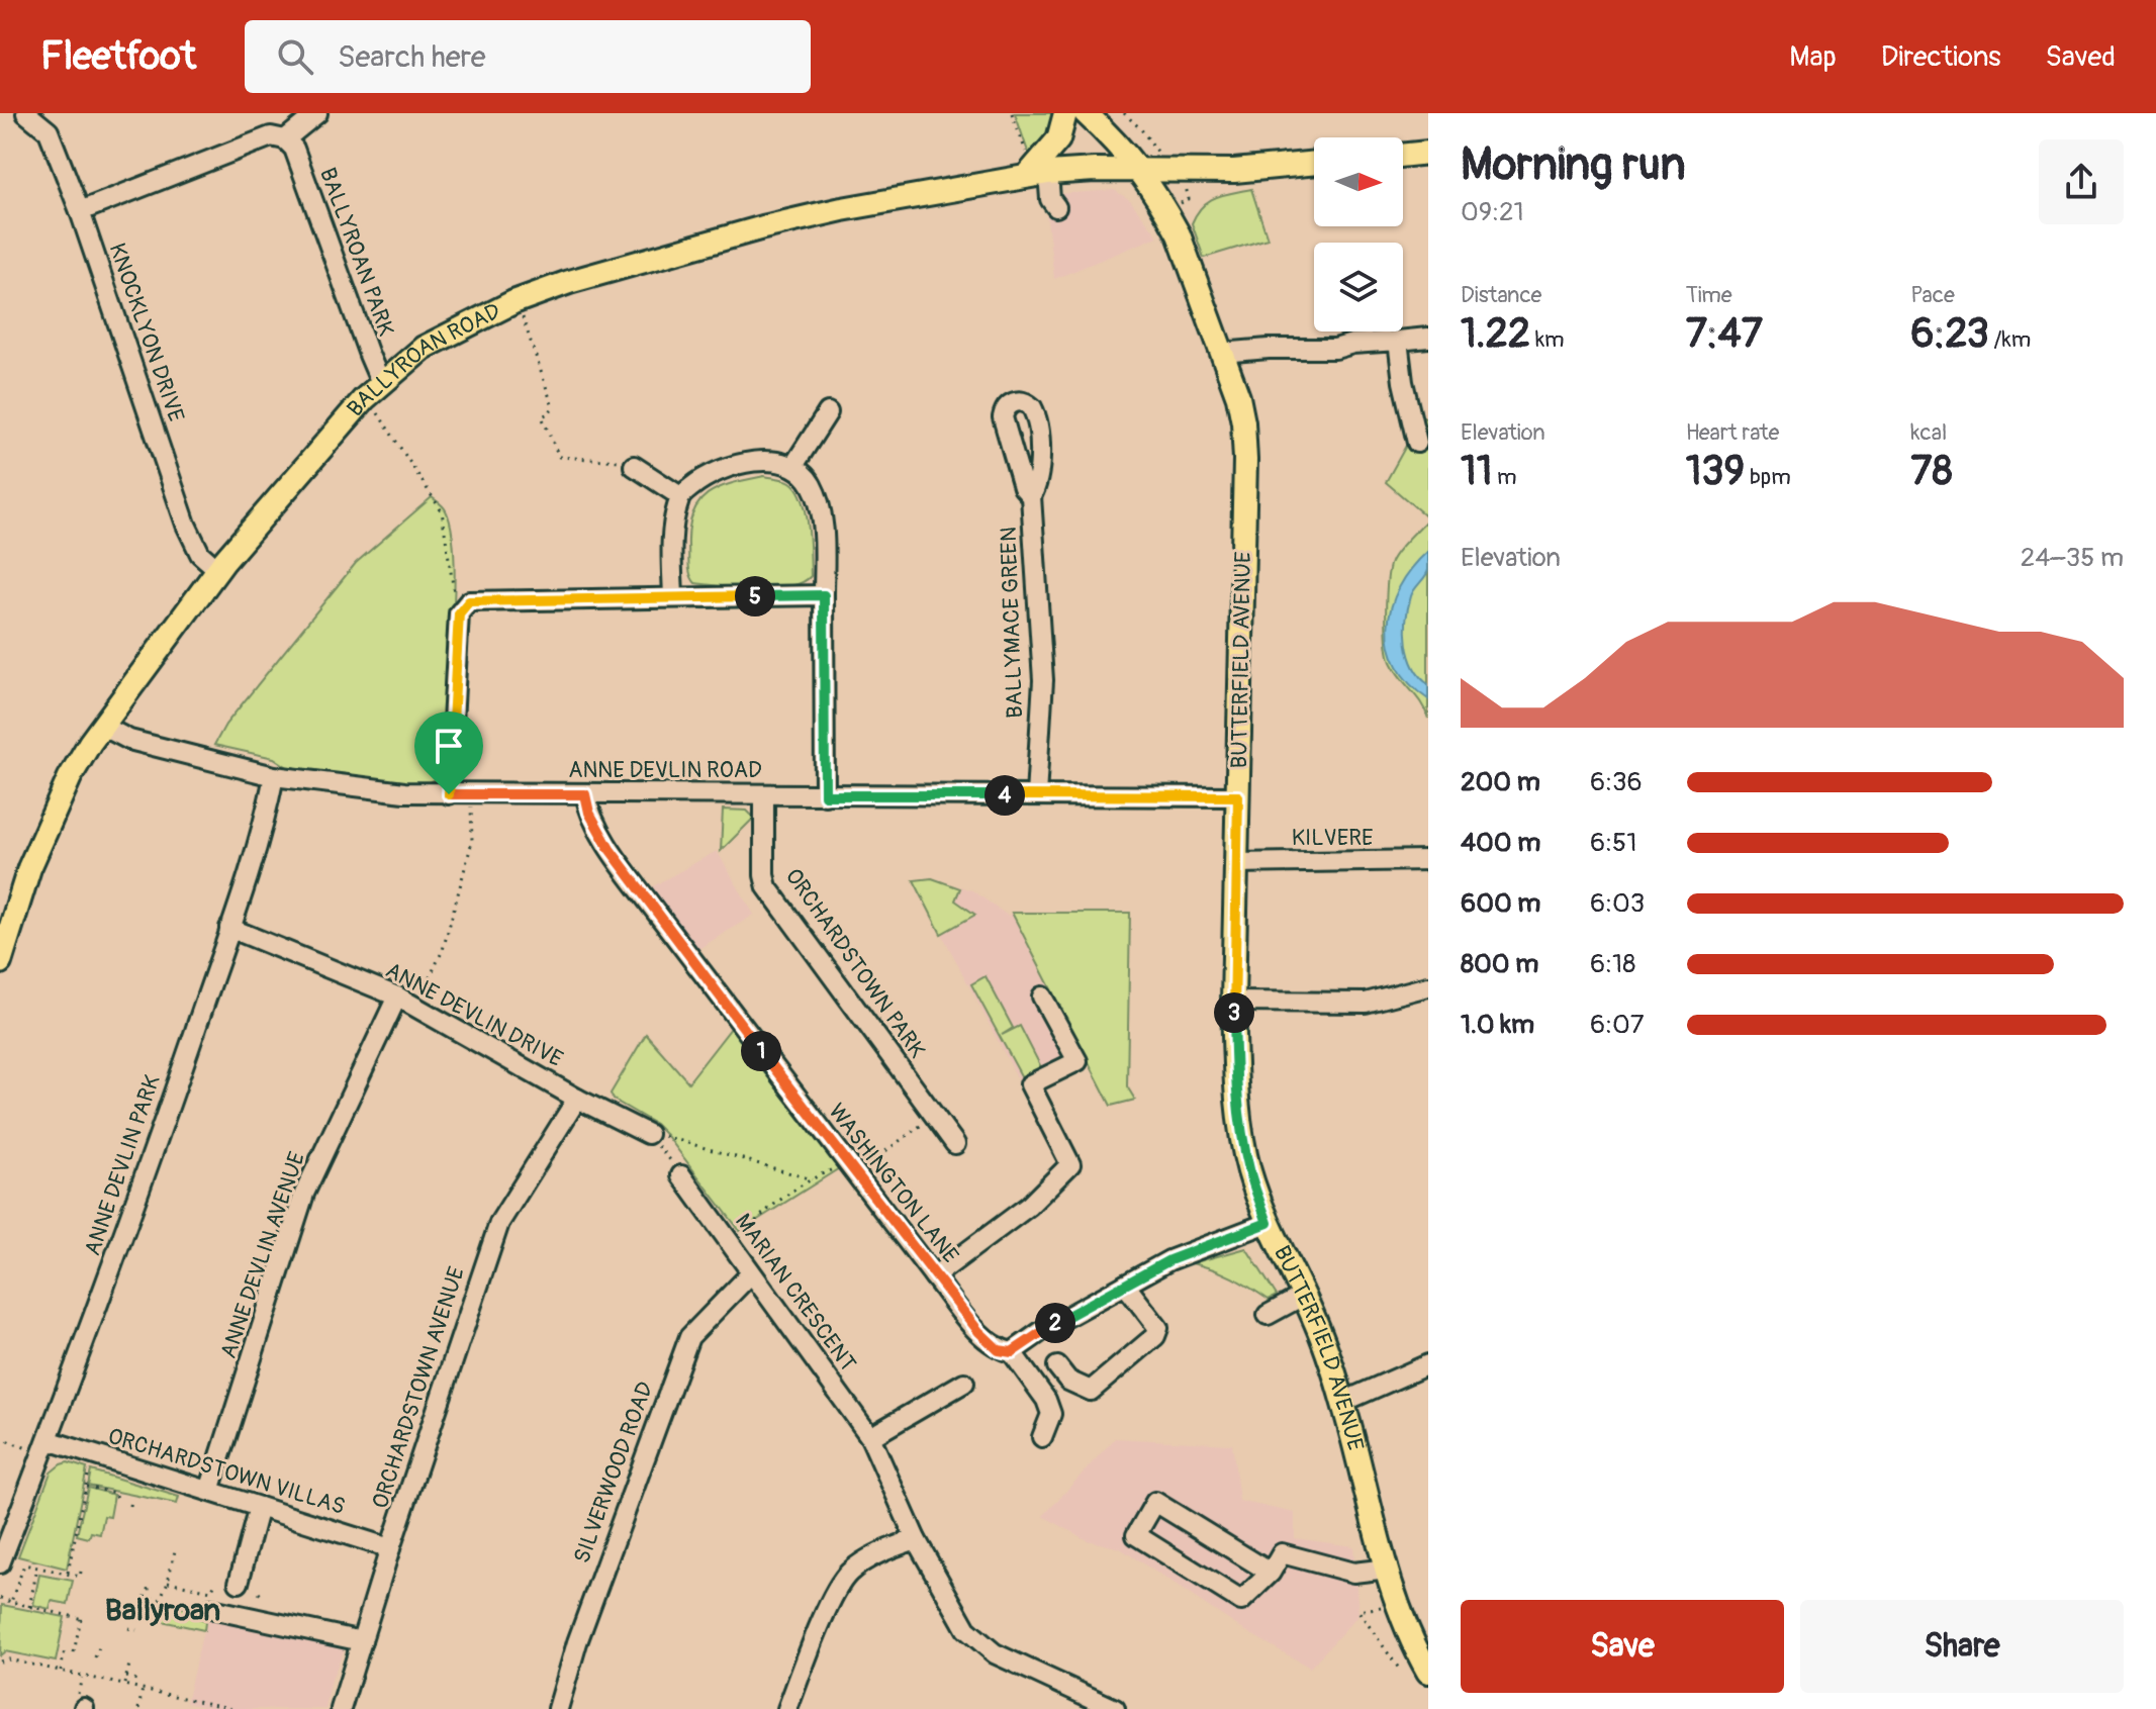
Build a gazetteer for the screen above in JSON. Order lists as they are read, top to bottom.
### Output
{
  "streets": {
    "main road": ["BALLYROAN ROAD", "BUTTERFIELD AVENUE"],
    "street": [
      "BALLYROAN PARK",
      "KNOCKLYON DRIVE",
      "BALLYMACE GREEN",
      "ANNE DEVLIN ROAD",
      "KILVERE",
      "ORCHARDSTOWN PARK",
      "ANNE DEVLIN DRIVE",
      "ANNE DEVLIN PARK",
      "WASHINGTON LANE",
      "ANNE DEVLIN AVENUE",
      "MARIAN CRESCENT",
      "ORCHARDSTOWN AVENUE",
      "ORCHARDSTOWN VILLAS",
      "SILVERWOOD ROAD"
    ]
  },
  "crossings": [
    ["BALLYROAN PARK", "BALLYROAN ROAD"],
    ["KNOCKLYON DRIVE", "BALLYROAN ROAD"],
    ["BALLYROAN ROAD", "BUTTERFIELD AVENUE"],
    ["BALLYROAN ROAD", "ANNE DEVLIN ROAD"],
    ["BALLYMACE GREEN", "ANNE DEVLIN ROAD"],
    ["BUTTERFIELD AVENUE", "ANNE DEVLIN ROAD"],
    ["BUTTERFIELD AVENUE", "KILVERE"],
    ["ANNE DEVLIN ROAD", "ORCHARDSTOWN PARK"],
    ["ANNE DEVLIN ROAD", "ANNE DEVLIN PARK"],
    ["ANNE DEVLIN ROAD", "WASHINGTON LANE"],
    ["ANNE DEVLIN DRIVE", "ANNE DEVLIN PARK"],
    ["ANNE DEVLIN DRIVE", "ANNE DEVLIN AVENUE"],
    ["ANNE DEVLIN DRIVE", "ORCHARDSTOWN AVENUE"],
    ["ANNE DEVLIN PARK", "ORCHARDSTOWN VILLAS"],
    ["ANNE DEVLIN AVENUE", "ORCHARDSTOWN VILLAS"],
    ["MARIAN CRESCENT", "SILVERWOOD ROAD"],
    ["ORCHARDSTOWN AVENUE", "ORCHARDSTOWN VILLAS"]
  ],
  "districts": ["Ballyroan"],
  "north": "right",
  "page": {
    "header": "Fleetfoot",
    "search": "Search here",
    "nav": ["Map", "Directions", "Saved"],
    "heading": ["Morning run", "09:21"],
    "stats": [
      ["Distance", "1.22 km"],
      ["Time", "7:47"],
      ["Pace", "6:23 /km"],
      ["Elevation", "11 m"],
      ["Heart rate", "139 bpm"],
      ["kcal", "78"]
    ],
    "chart": ["Elevation", "24–35 m"],
    "pins": [
      "5",
      "4",
      "3",
      "1",
      "2"
    ],
    "list": [
      {
        "name": "200 m",
        "note": "6:36"
      },
      {
        "name": "400 m",
        "note": "6:51"
      },
      {
        "name": "600 m",
        "note": "6:03"
      },
      {
        "name": "800 m",
        "note": "6:18"
      },
      {
        "name": "1.0 km",
        "note": "6:07"
      }
    ],
    "buttons": ["Save", "Share"]
  }
}
